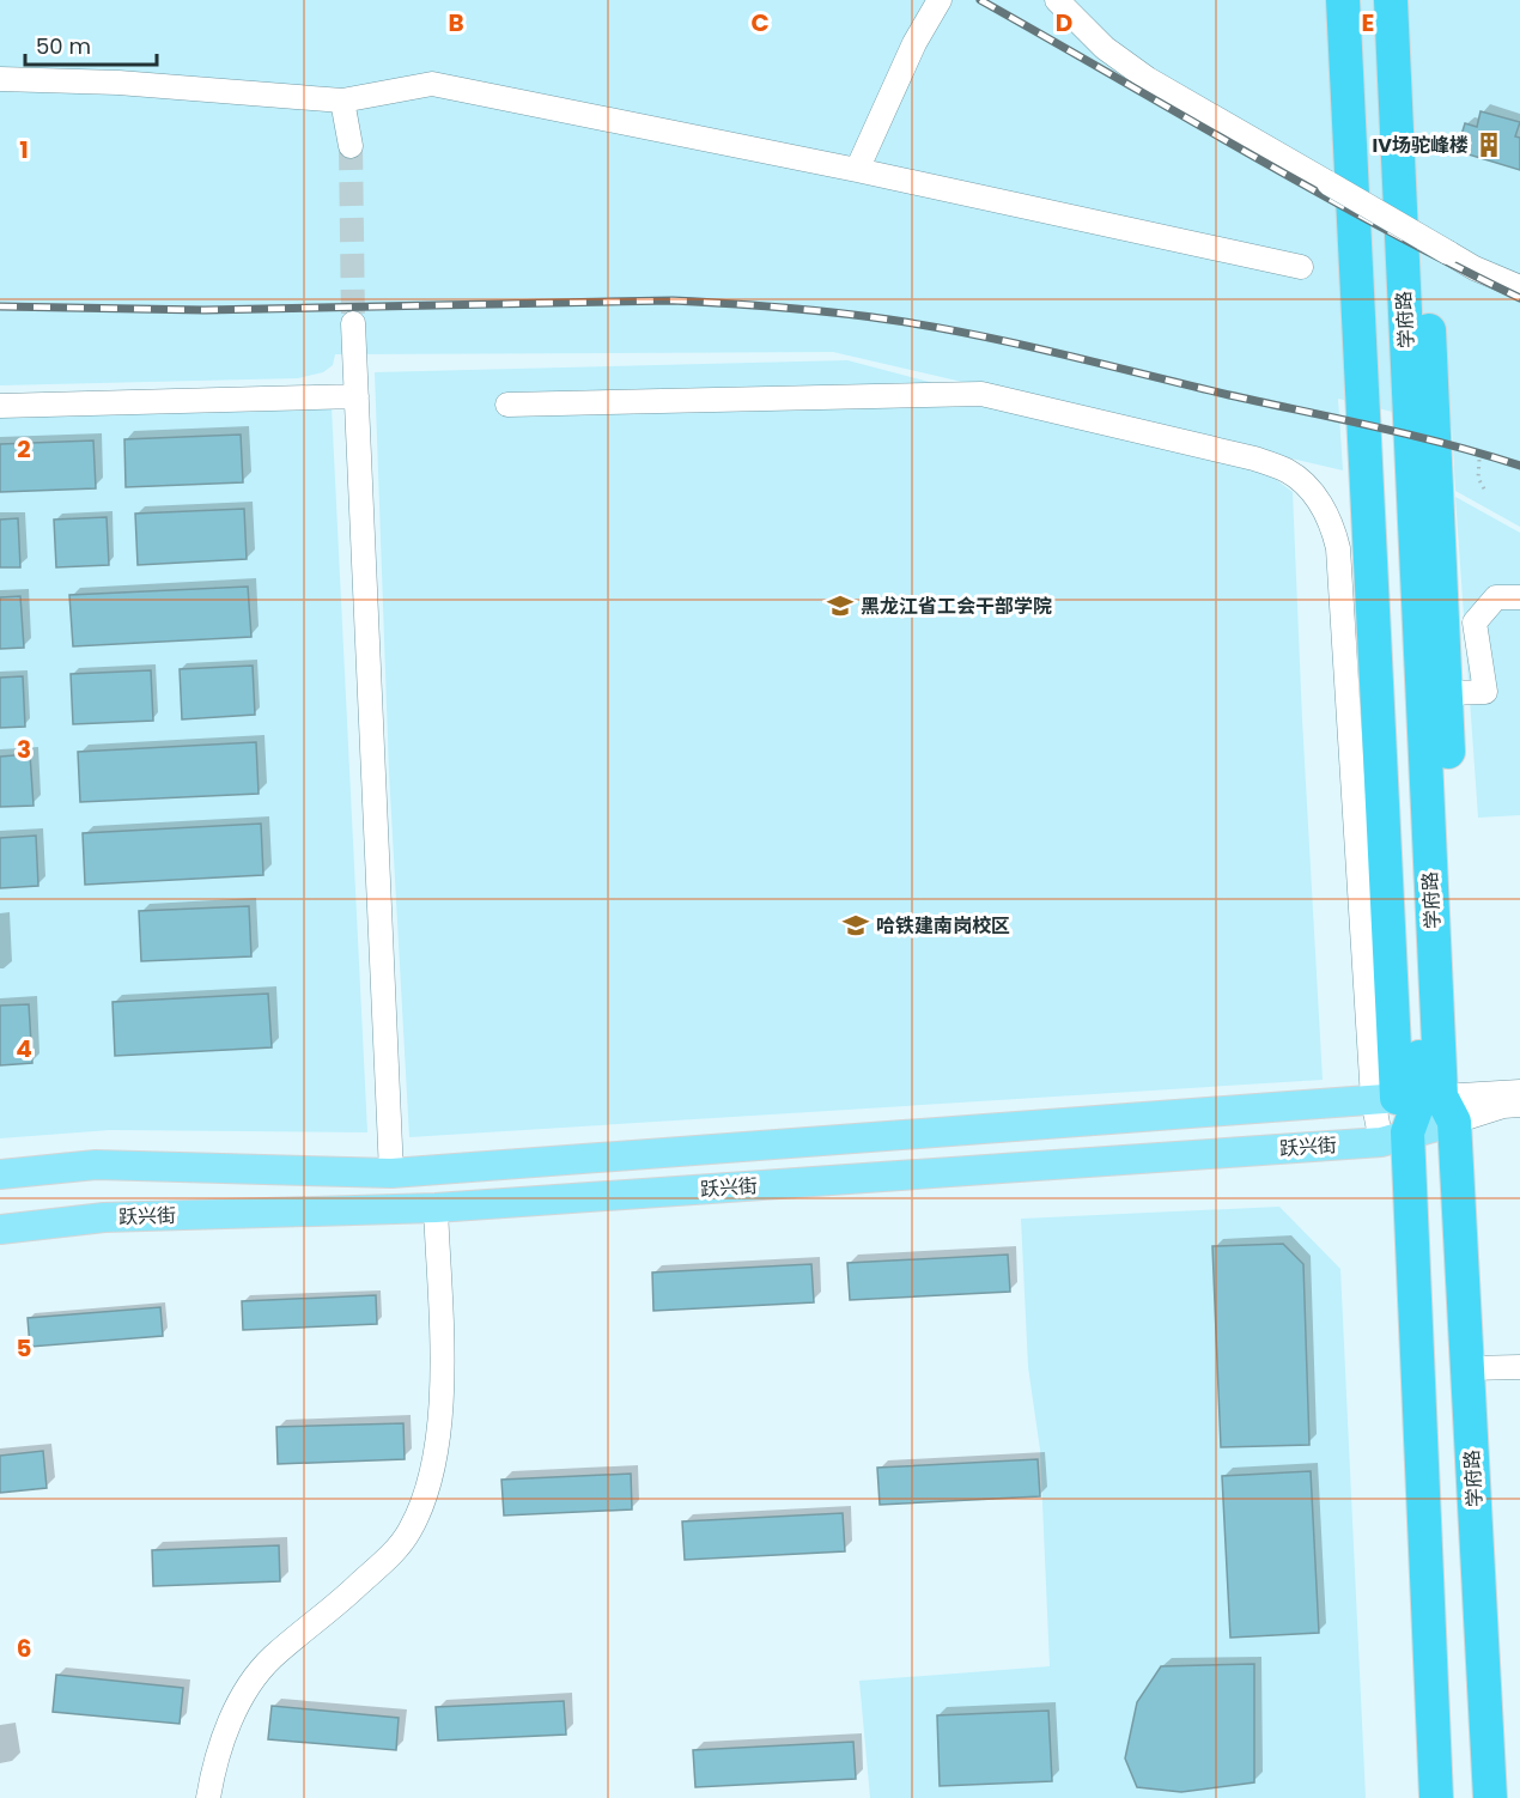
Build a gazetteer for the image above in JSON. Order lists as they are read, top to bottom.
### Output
{
  "streets": {
    "highway": ["学府路"],
    "main road": ["跃兴街"]
  },
  "crossings": [
    ["学府路", "跃兴街"]
  ],
  "places": {
    "building": ["IV场驼峰楼"],
    "school or university": ["黑龙江省工会干部学院", "哈铁建南岗校区"]
  },
  "scale_bar": "50 m",
  "grid": {
    "columns": [
      "B",
      "C",
      "D",
      "E"
    ],
    "rows": [
      "1",
      "2",
      "3",
      "4",
      "5",
      "6"
    ]
  }
}
